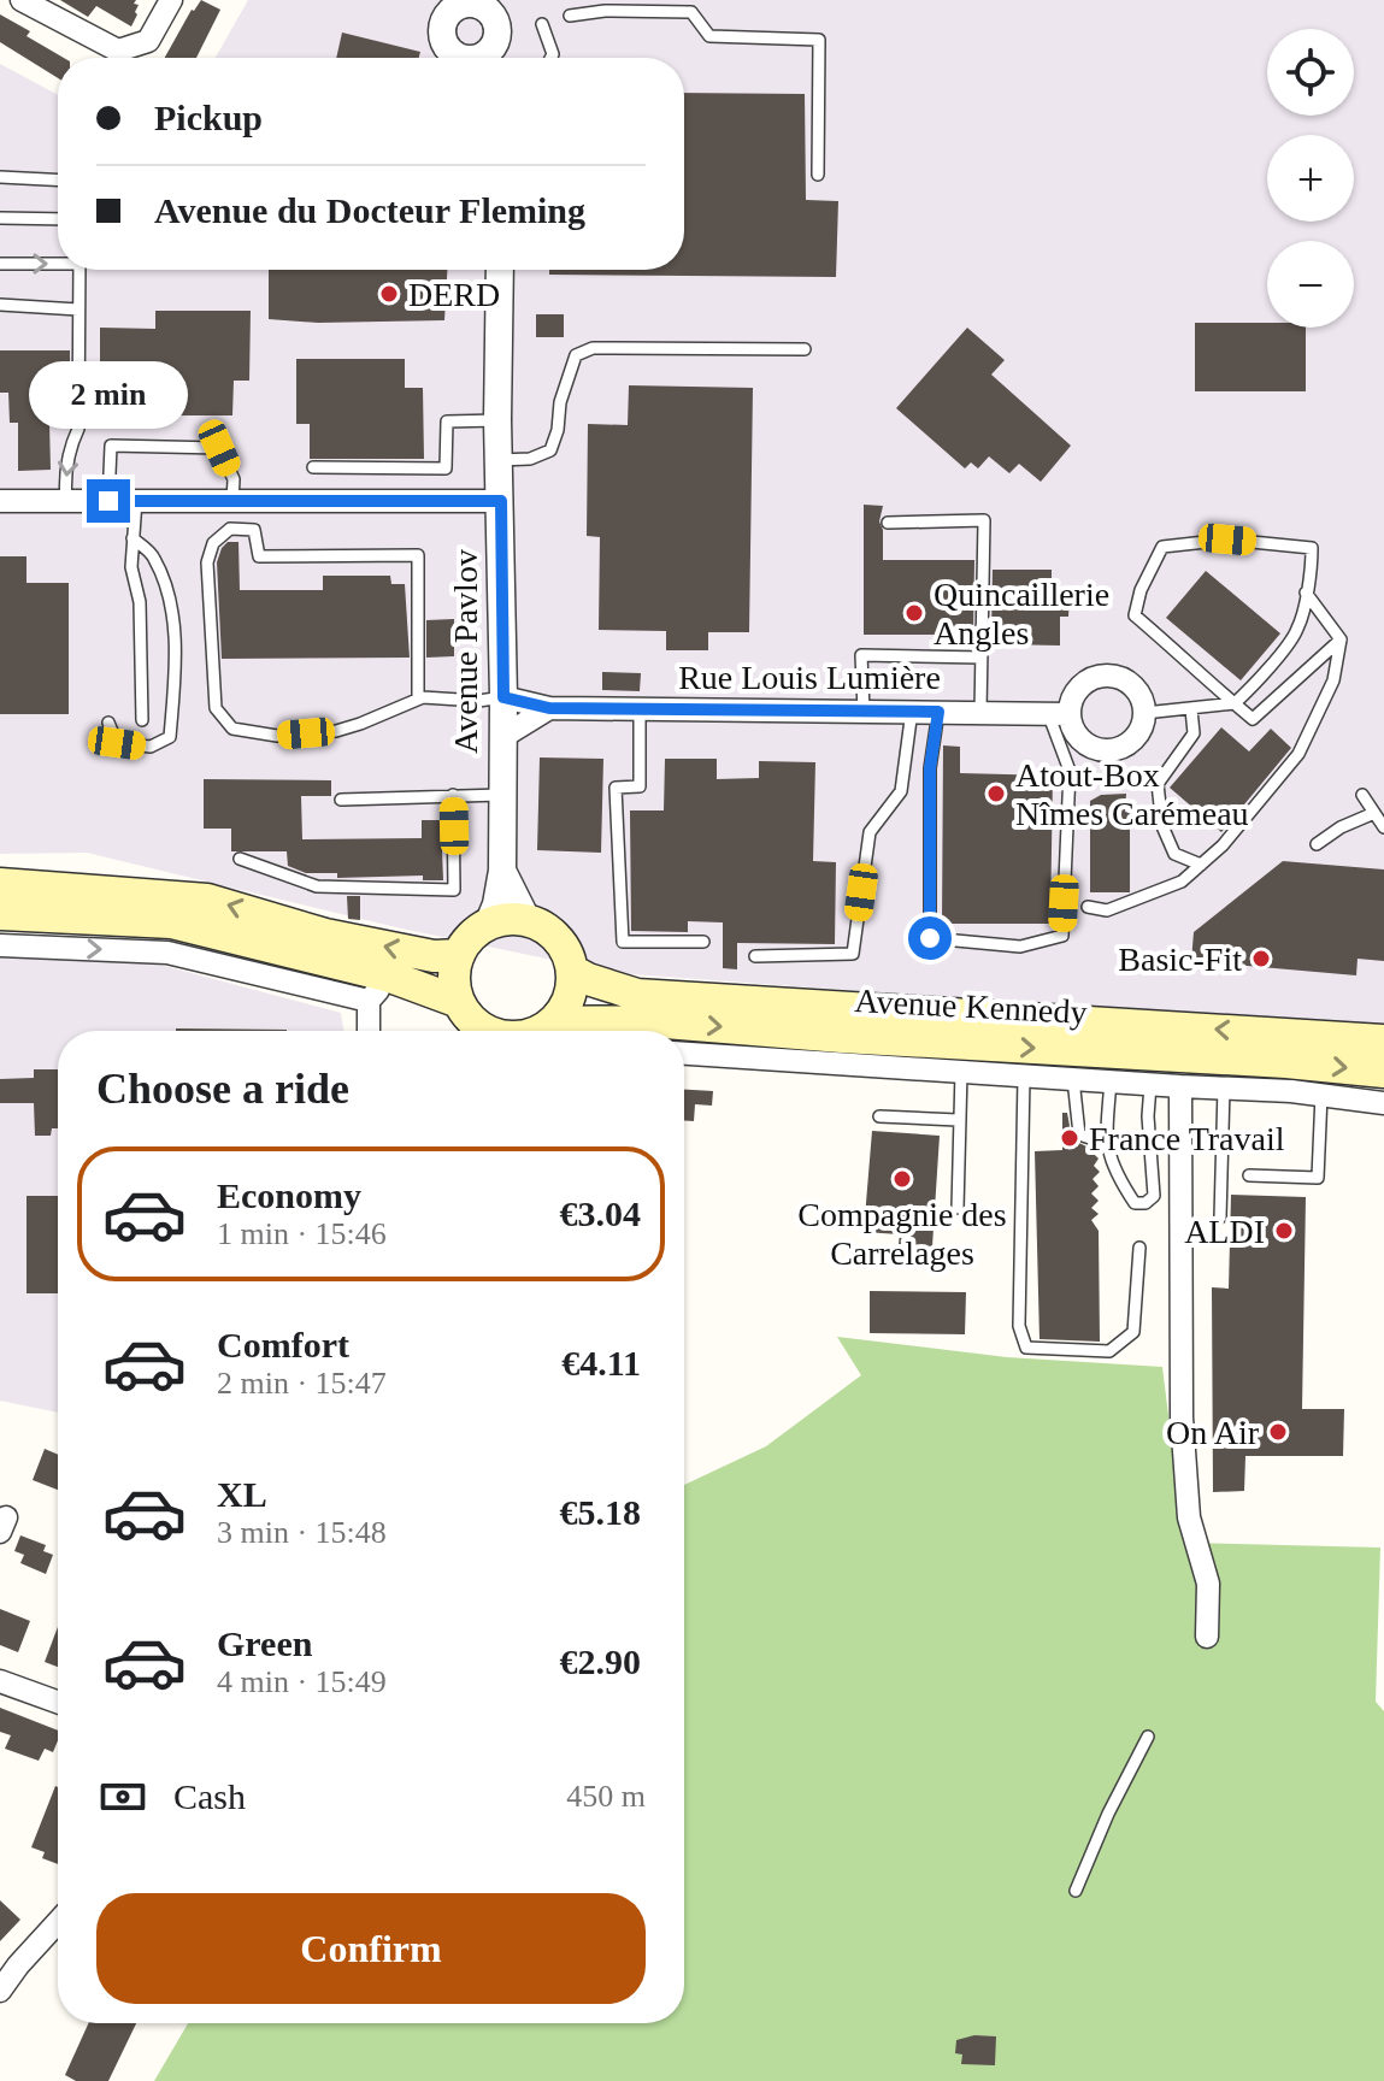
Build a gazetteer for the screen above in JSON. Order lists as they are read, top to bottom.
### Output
{
  "streets": {
    "main road": ["Avenue Kennedy"],
    "street": ["Avenue Pavlov", "Rue Louis Lumière"]
  },
  "crossings": [
    ["Avenue Pavlov", "Rue Louis Lumière"]
  ],
  "places": [
    "DERD",
    "Quincaillerie Angles",
    "Atout-Box Nîmes Carémeau",
    "Basic-Fit",
    "France Travail",
    "Compagnie des Carrelages",
    "ALDI",
    "On Air"
  ],
  "page": {
    "map_buttons": ["+", "−"],
    "banner": ["Pickup", "Avenue du Docteur Fleming"],
    "bubble": "2 min",
    "heading": "Choose a ride",
    "list": [
      {
        "name": "Economy",
        "note": "1 min · 15:46",
        "value": "€3.04"
      },
      {
        "name": "Comfort",
        "note": "2 min · 15:47",
        "value": "€4.11"
      },
      {
        "name": "XL",
        "note": "3 min · 15:48",
        "value": "€5.18"
      },
      {
        "name": "Green",
        "note": "4 min · 15:49",
        "value": "€2.90"
      }
    ],
    "pay": ["Cash", "450 m"],
    "buttons": "Confirm"
  }
}
